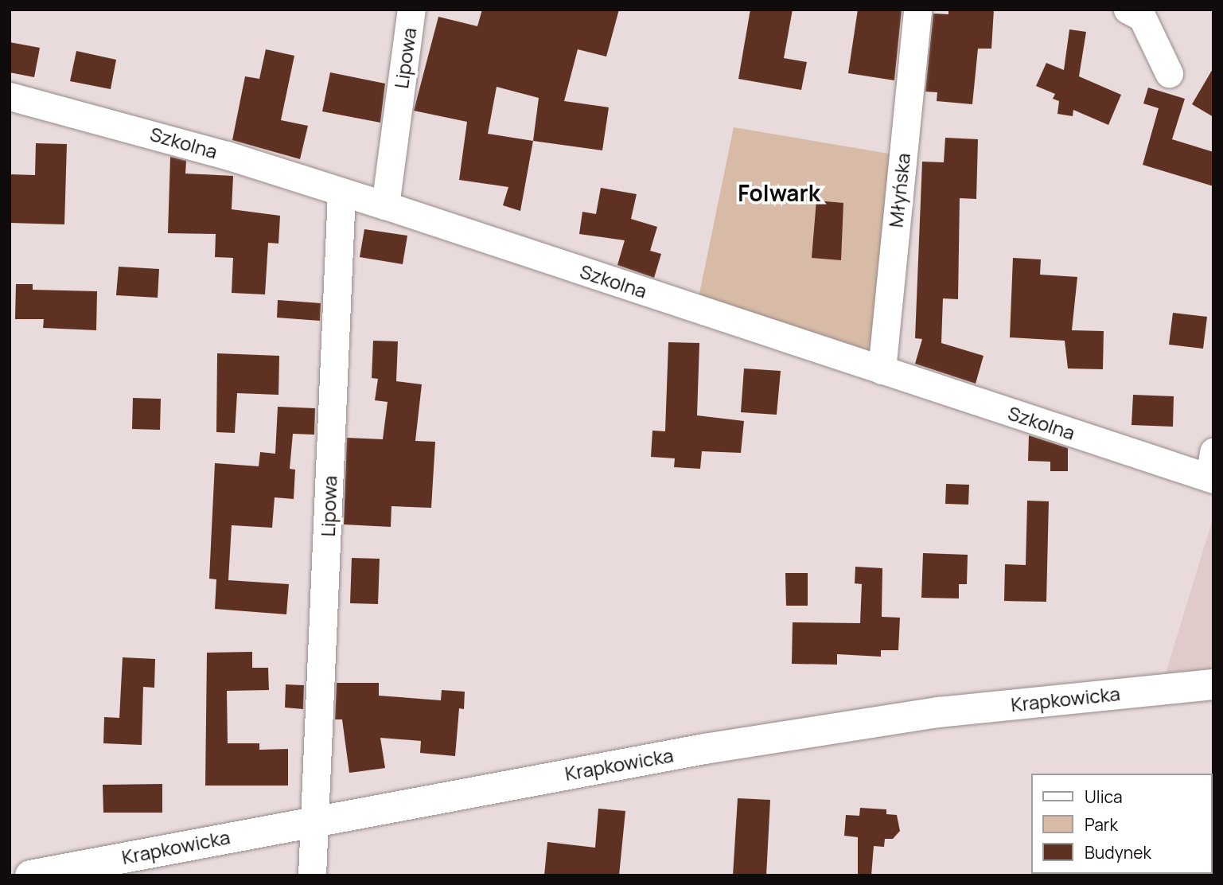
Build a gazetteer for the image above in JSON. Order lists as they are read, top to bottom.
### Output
{
  "streets": {
    "main road": ["Krapkowicka"],
    "street": ["Lipowa", "Szkolna", "Młyńska"]
  },
  "crossings": [
    ["Lipowa", "Szkolna"],
    ["Lipowa", "Krapkowicka"],
    ["Szkolna", "Młyńska"]
  ],
  "districts": ["Folwark"],
  "legend": ["Ulica", "Park", "Budynek"]
}
